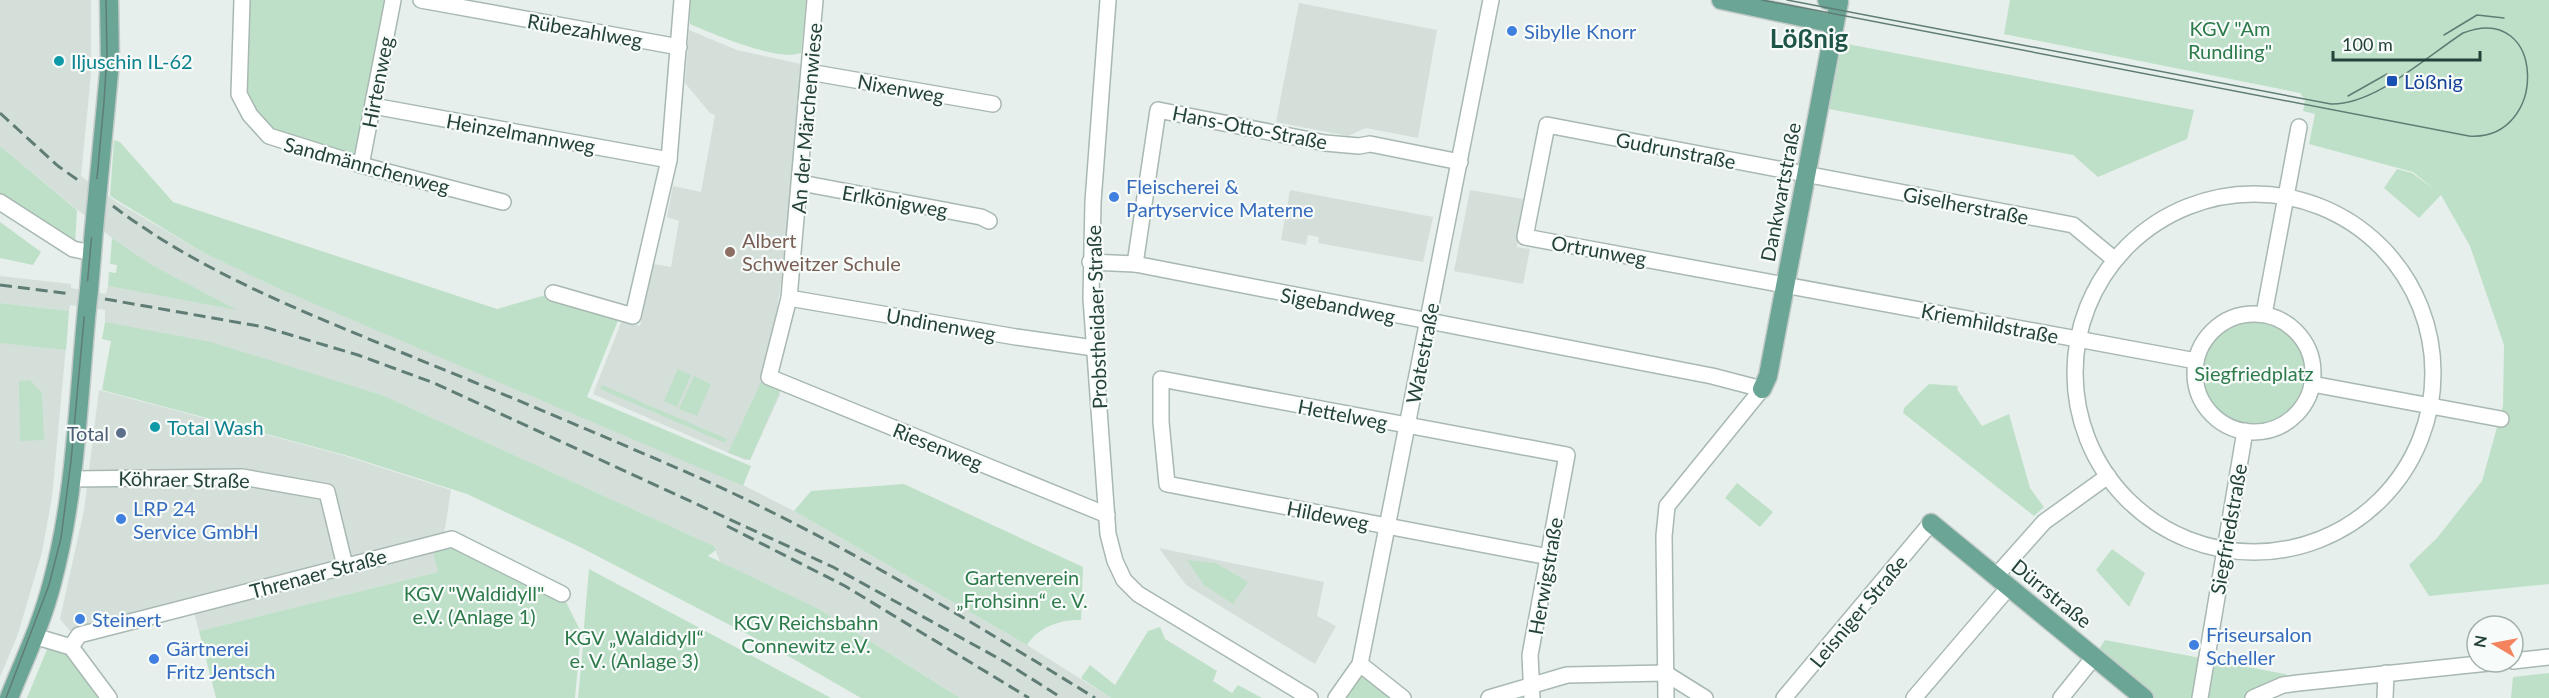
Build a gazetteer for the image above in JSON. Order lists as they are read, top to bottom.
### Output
{
  "streets": {
    "main road": ["Dankwartstraße", "Dürrstraße"],
    "street": [
      "Rübezahlweg",
      "Hirtenweg",
      "Nixenweg",
      "An der Märchenwiese",
      "Hans-Otto-Straße",
      "Heinzelmannweg",
      "Gudrunstraße",
      "Sandmännchenweg",
      "Erlkönigweg",
      "Giselherstraße",
      "Ortrunweg",
      "Sigebandweg",
      "Probstheidaer Straße",
      "Kriemhildstraße",
      "Undinenweg",
      "Watestraße",
      "Hettelweg",
      "Riesenweg",
      "Köhraer Straße",
      "Hildeweg",
      "Siegfriedstraße",
      "Threnaer Straße",
      "Herwigstraße",
      "Leisniger Straße"
    ]
  },
  "crossings": [
    ["Hirtenweg", "Heinzelmannweg"],
    ["Hirtenweg", "Sandmännchenweg"],
    ["Nixenweg", "An der Märchenwiese"],
    ["An der Märchenwiese", "Erlkönigweg"],
    ["An der Märchenwiese", "Undinenweg"],
    ["An der Märchenwiese", "Riesenweg"],
    ["Hans-Otto-Straße", "Sigebandweg"],
    ["Hans-Otto-Straße", "Watestraße"],
    ["Gudrunstraße", "Dankwartstraße"],
    ["Gudrunstraße", "Giselherstraße"],
    ["Gudrunstraße", "Ortrunweg"],
    ["Dankwartstraße", "Giselherstraße"],
    ["Dankwartstraße", "Ortrunweg"],
    ["Dankwartstraße", "Sigebandweg"],
    ["Dankwartstraße", "Kriemhildstraße"],
    ["Ortrunweg", "Kriemhildstraße"],
    ["Sigebandweg", "Probstheidaer Straße"],
    ["Sigebandweg", "Watestraße"],
    ["Probstheidaer Straße", "Undinenweg"],
    ["Probstheidaer Straße", "Riesenweg"],
    ["Kriemhildstraße", "Siegfriedstraße"],
    ["Watestraße", "Hettelweg"],
    ["Watestraße", "Hildeweg"],
    ["Hettelweg", "Hildeweg"],
    ["Hettelweg", "Herwigstraße"],
    ["Köhraer Straße", "Threnaer Straße"],
    ["Hildeweg", "Herwigstraße"],
    ["Dürrstraße", "Leisniger Straße"]
  ],
  "districts": ["Lößnig"],
  "parks": [
    "KGV \"Am Rundling\"",
    "Siegfriedplatz",
    "Gartenverein „Frohsinn“ e. V.",
    "KGV \"Waldidyll\" e.V. (Anlage 1)",
    "KGV Reichsbahn Connewitz e.V.",
    "KGV „Waldidyll“ e. V. (Anlage 3)"
  ],
  "places": {
    "other": [
      "Sibylle Knorr",
      "Iljuschin IL-62",
      "Fleischerei & Partyservice Materne",
      "Albert Schweitzer Schule",
      "Total Wash",
      "Total",
      "LRP 24 Service GmbH",
      "Steinert",
      "Friseursalon Scheller",
      "Gärtnerei Fritz Jentsch"
    ],
    "transit": ["Lößnig"]
  },
  "scale_bar": "100 m",
  "north": "left"
}
